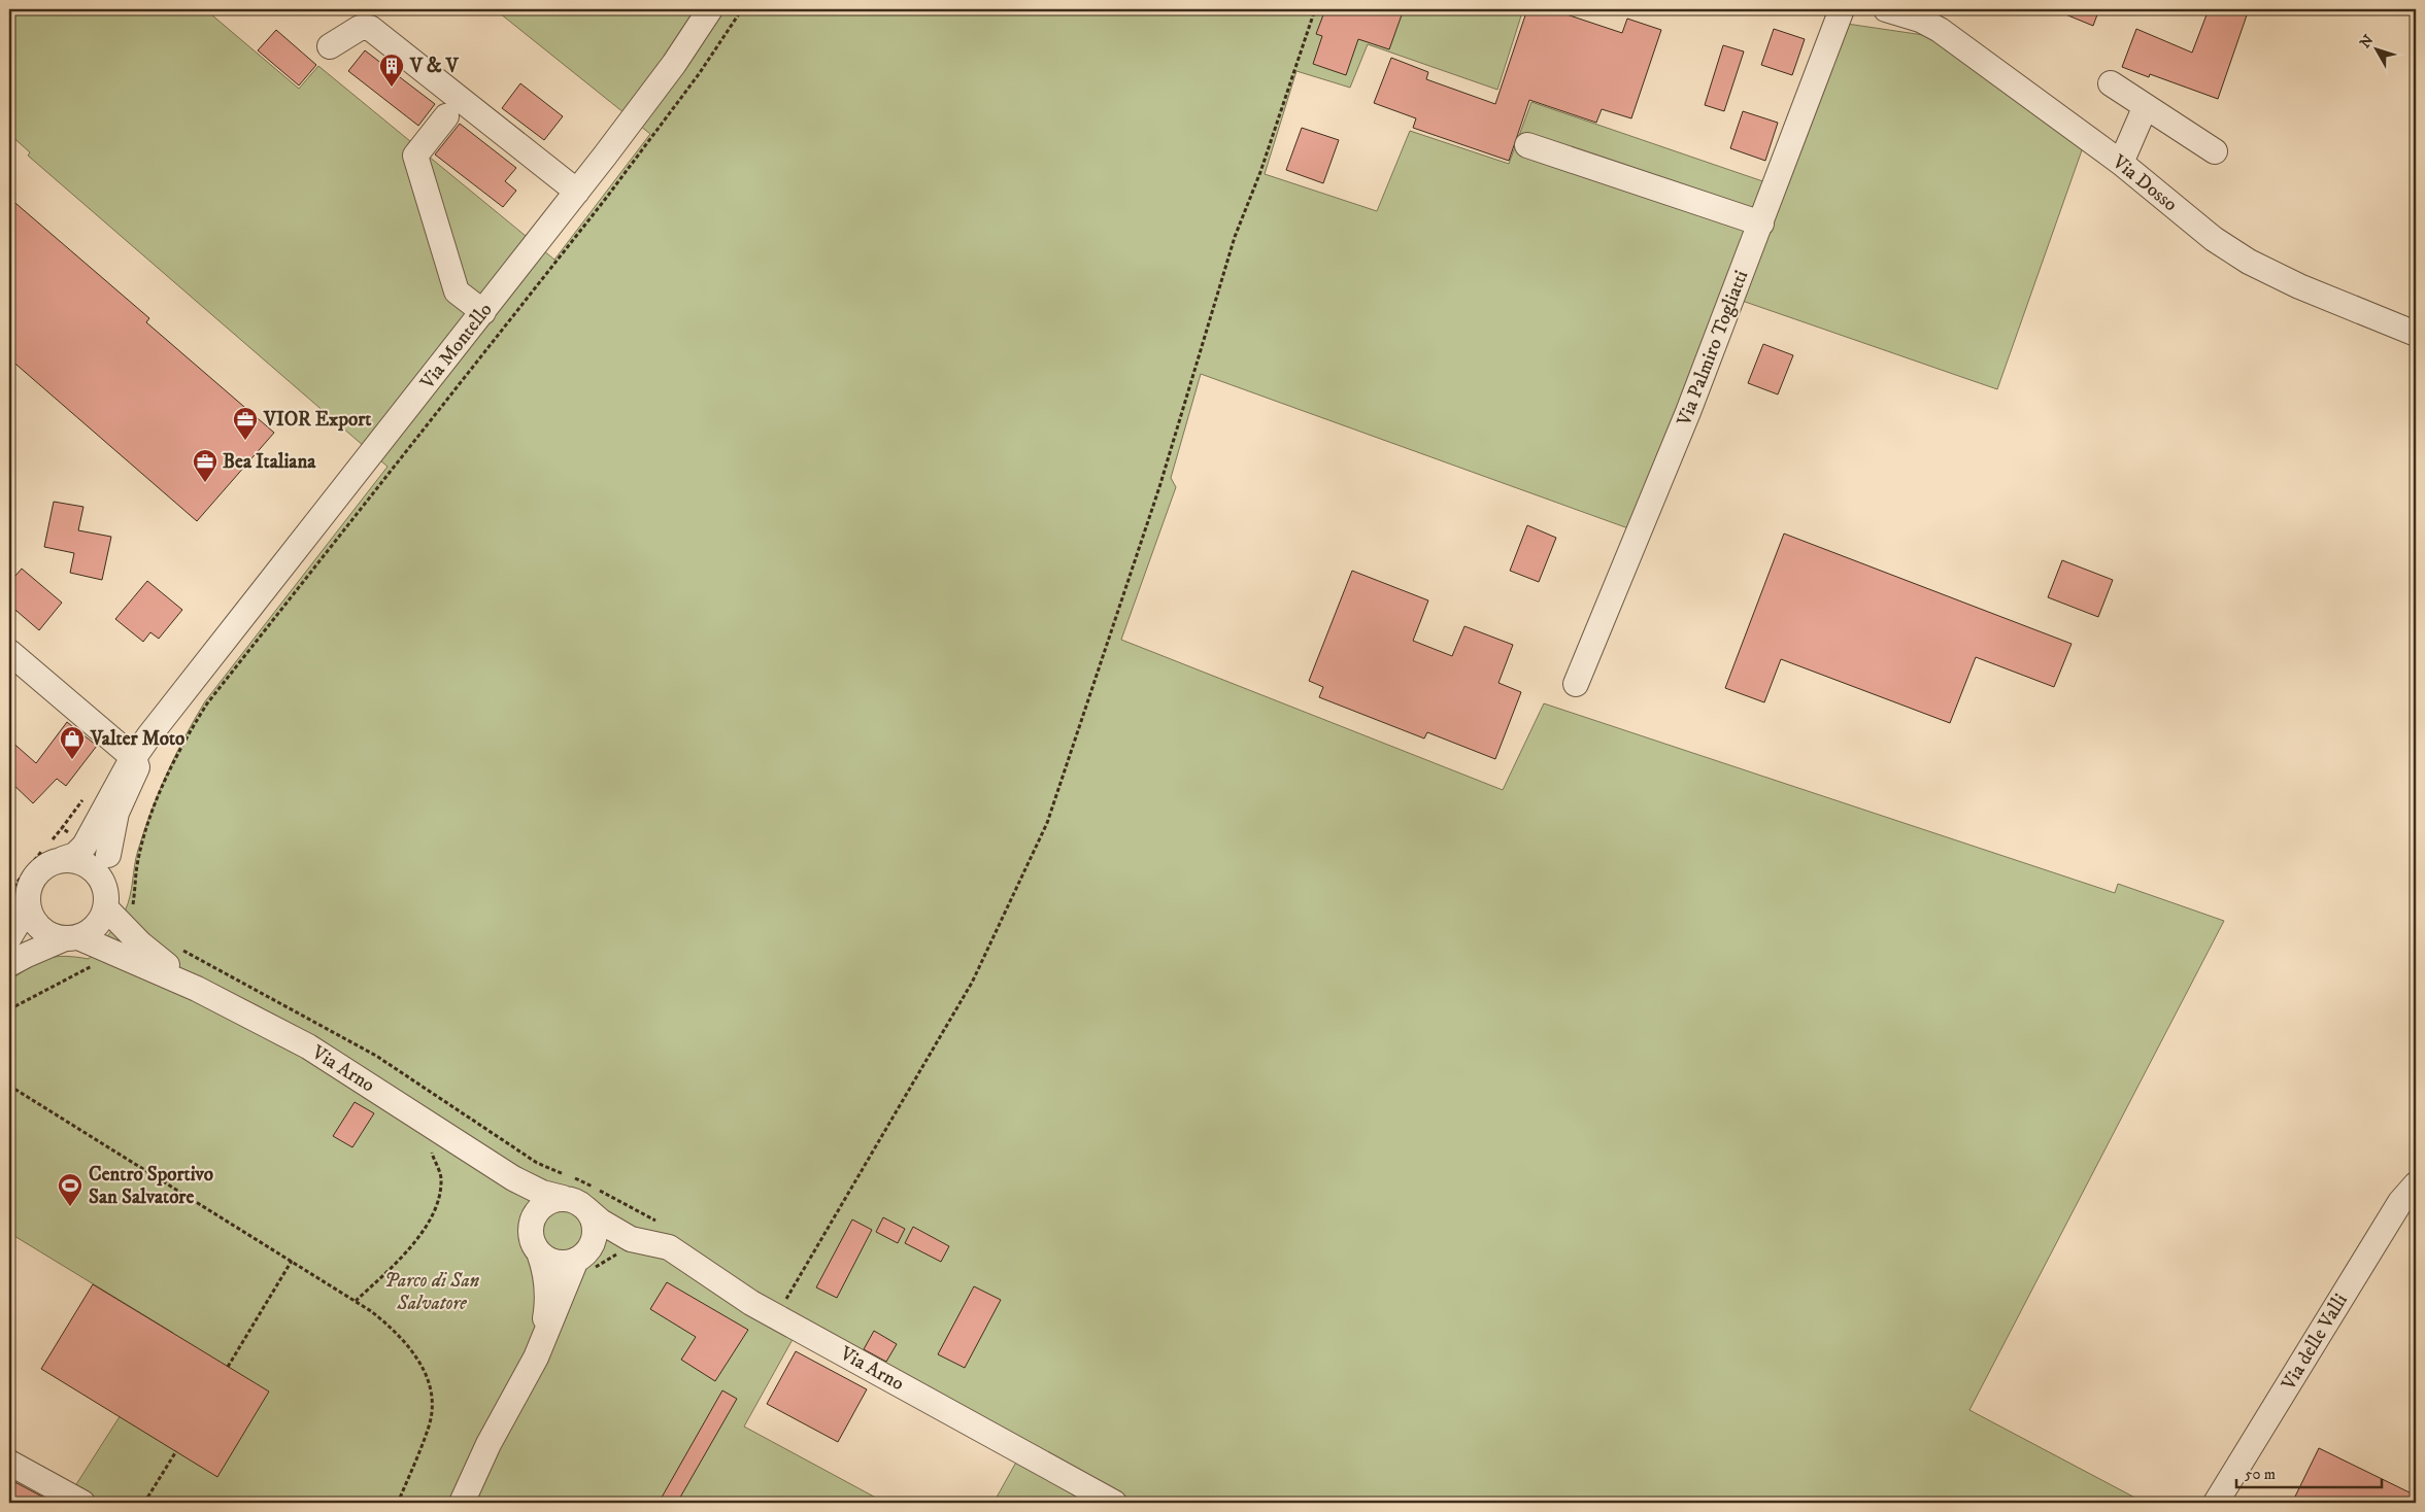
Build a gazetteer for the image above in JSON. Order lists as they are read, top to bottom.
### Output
{
  "streets": {
    "street": [
      "Via Dosso",
      "Via Montello",
      "Via Palmiro Togliatti",
      "Via Arno",
      "Via delle Valli"
    ]
  },
  "crossings": [
    ["Via Montello", "Via Arno"]
  ],
  "parks": ["Parco di San Salvatore"],
  "places": {
    "building": ["V & V"],
    "office": ["VIOR Export", "Bea Italiana"],
    "shop": ["Valter Moto"],
    "sports": ["Centro Sportivo San Salvatore"]
  },
  "scale_bar": "50 m",
  "north": "top left"
}
